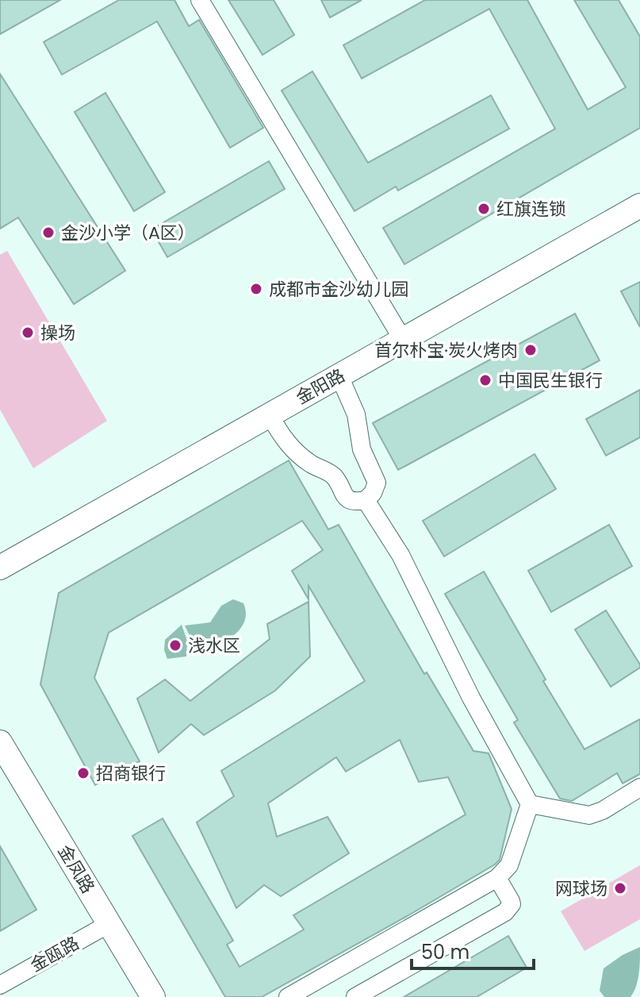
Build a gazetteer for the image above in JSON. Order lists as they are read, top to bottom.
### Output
{
  "streets": {
    "street": ["金阳路", "金凤路", "金瓯路"]
  },
  "crossings": [
    ["金凤路", "金瓯路"]
  ],
  "places": [
    "红旗连锁",
    "金沙小学（A区）",
    "成都市金沙幼儿园",
    "操场",
    "首尔朴宝·炭火烤肉",
    "中国民生银行",
    "浅水区",
    "招商银行",
    "网球场"
  ],
  "scale_bar": "50 m"
}
